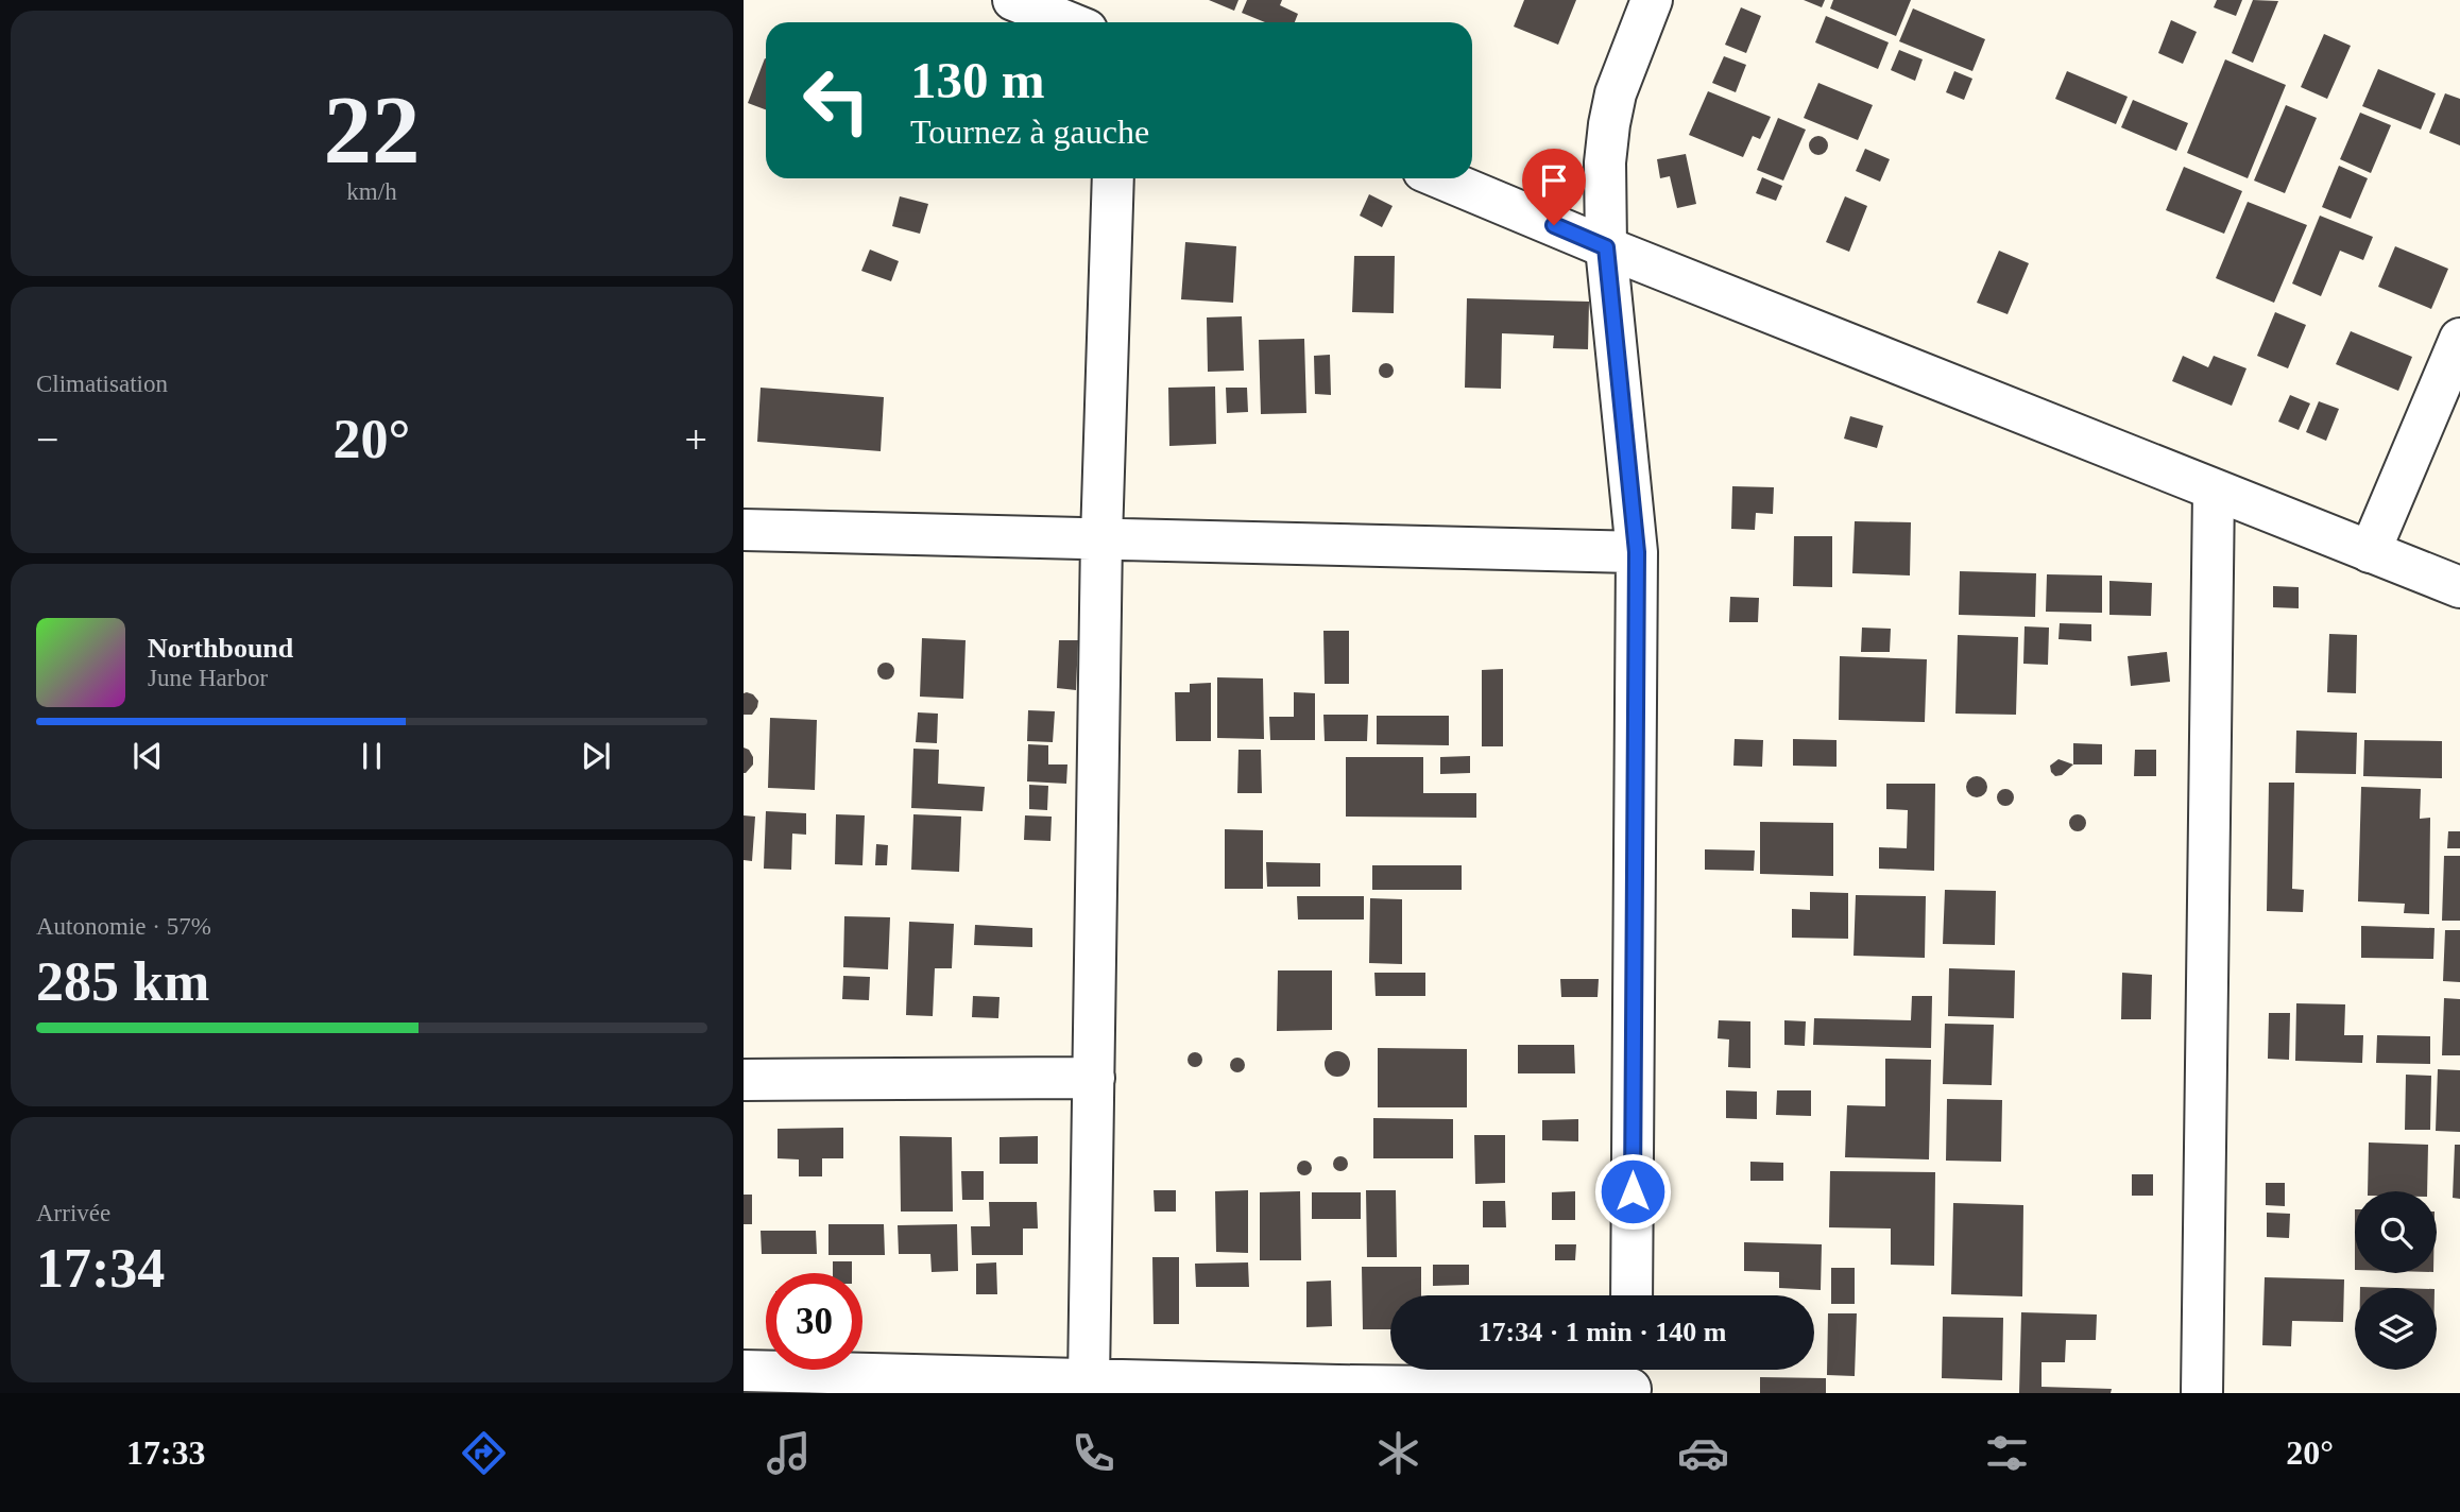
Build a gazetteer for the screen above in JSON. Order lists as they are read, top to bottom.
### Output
{
  "page": {
    "tile": [
      ["22", "km/h"],
      "Climatisation",
      ["Autonomie · 57%", "285 km"],
      ["Arrivée", "17:34"]
    ],
    "turn": ["130 m", "Tournez à gauche"],
    "heat": ["−", "20°", "+"],
    "song": ["Northbound", "June Harbor"],
    "limit": "30",
    "trip": "17:34 · 1 min · 140 m",
    "tabs": ["17:33", "20°"]
  }
}
